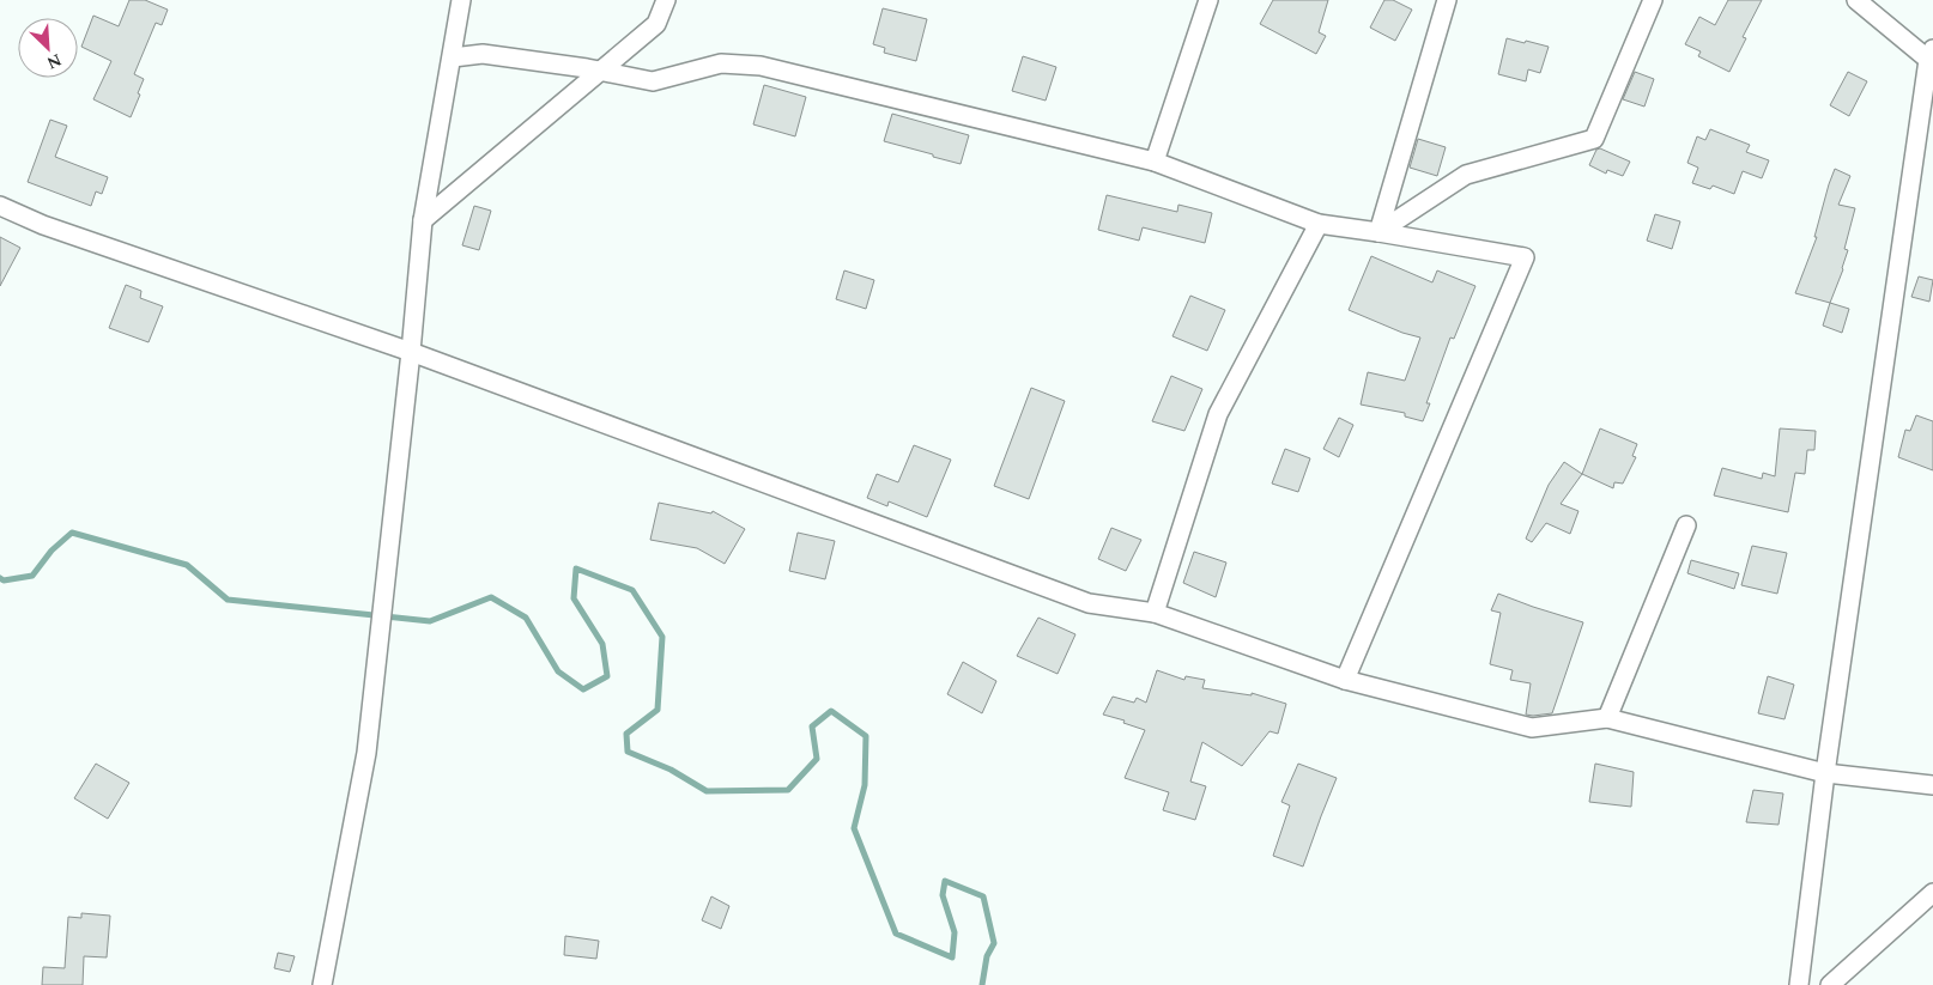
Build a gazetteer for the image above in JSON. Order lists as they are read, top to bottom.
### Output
{
  "north": "bottom right"
}
